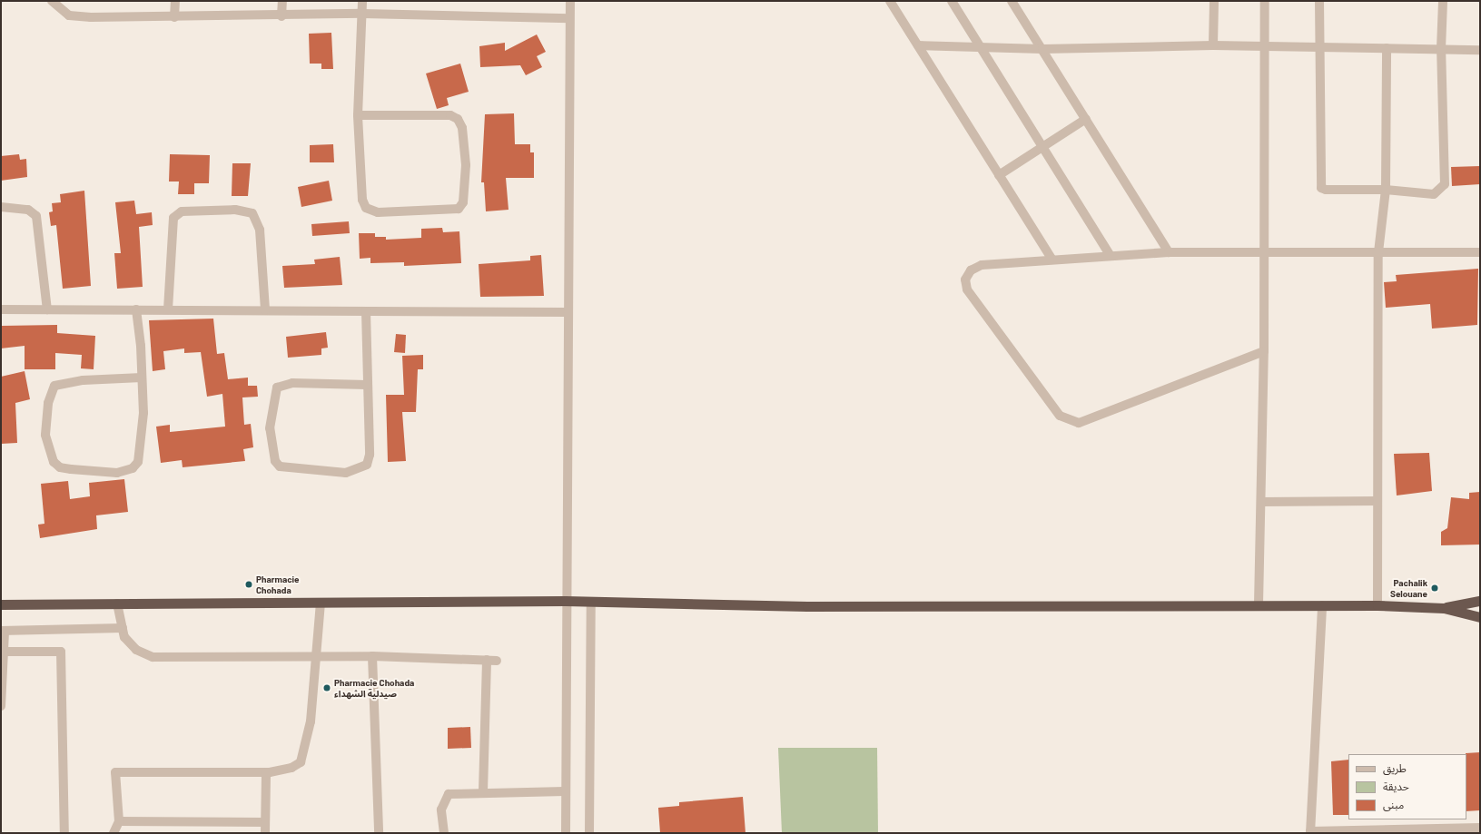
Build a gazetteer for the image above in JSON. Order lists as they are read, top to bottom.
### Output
{
  "places": ["Pharmacie Chohada", "Pachalik Selouane", "Pharmacie Chohada صيدلية الشهداء"],
  "legend": ["طريق", "حديقة", "مبنى"]
}
